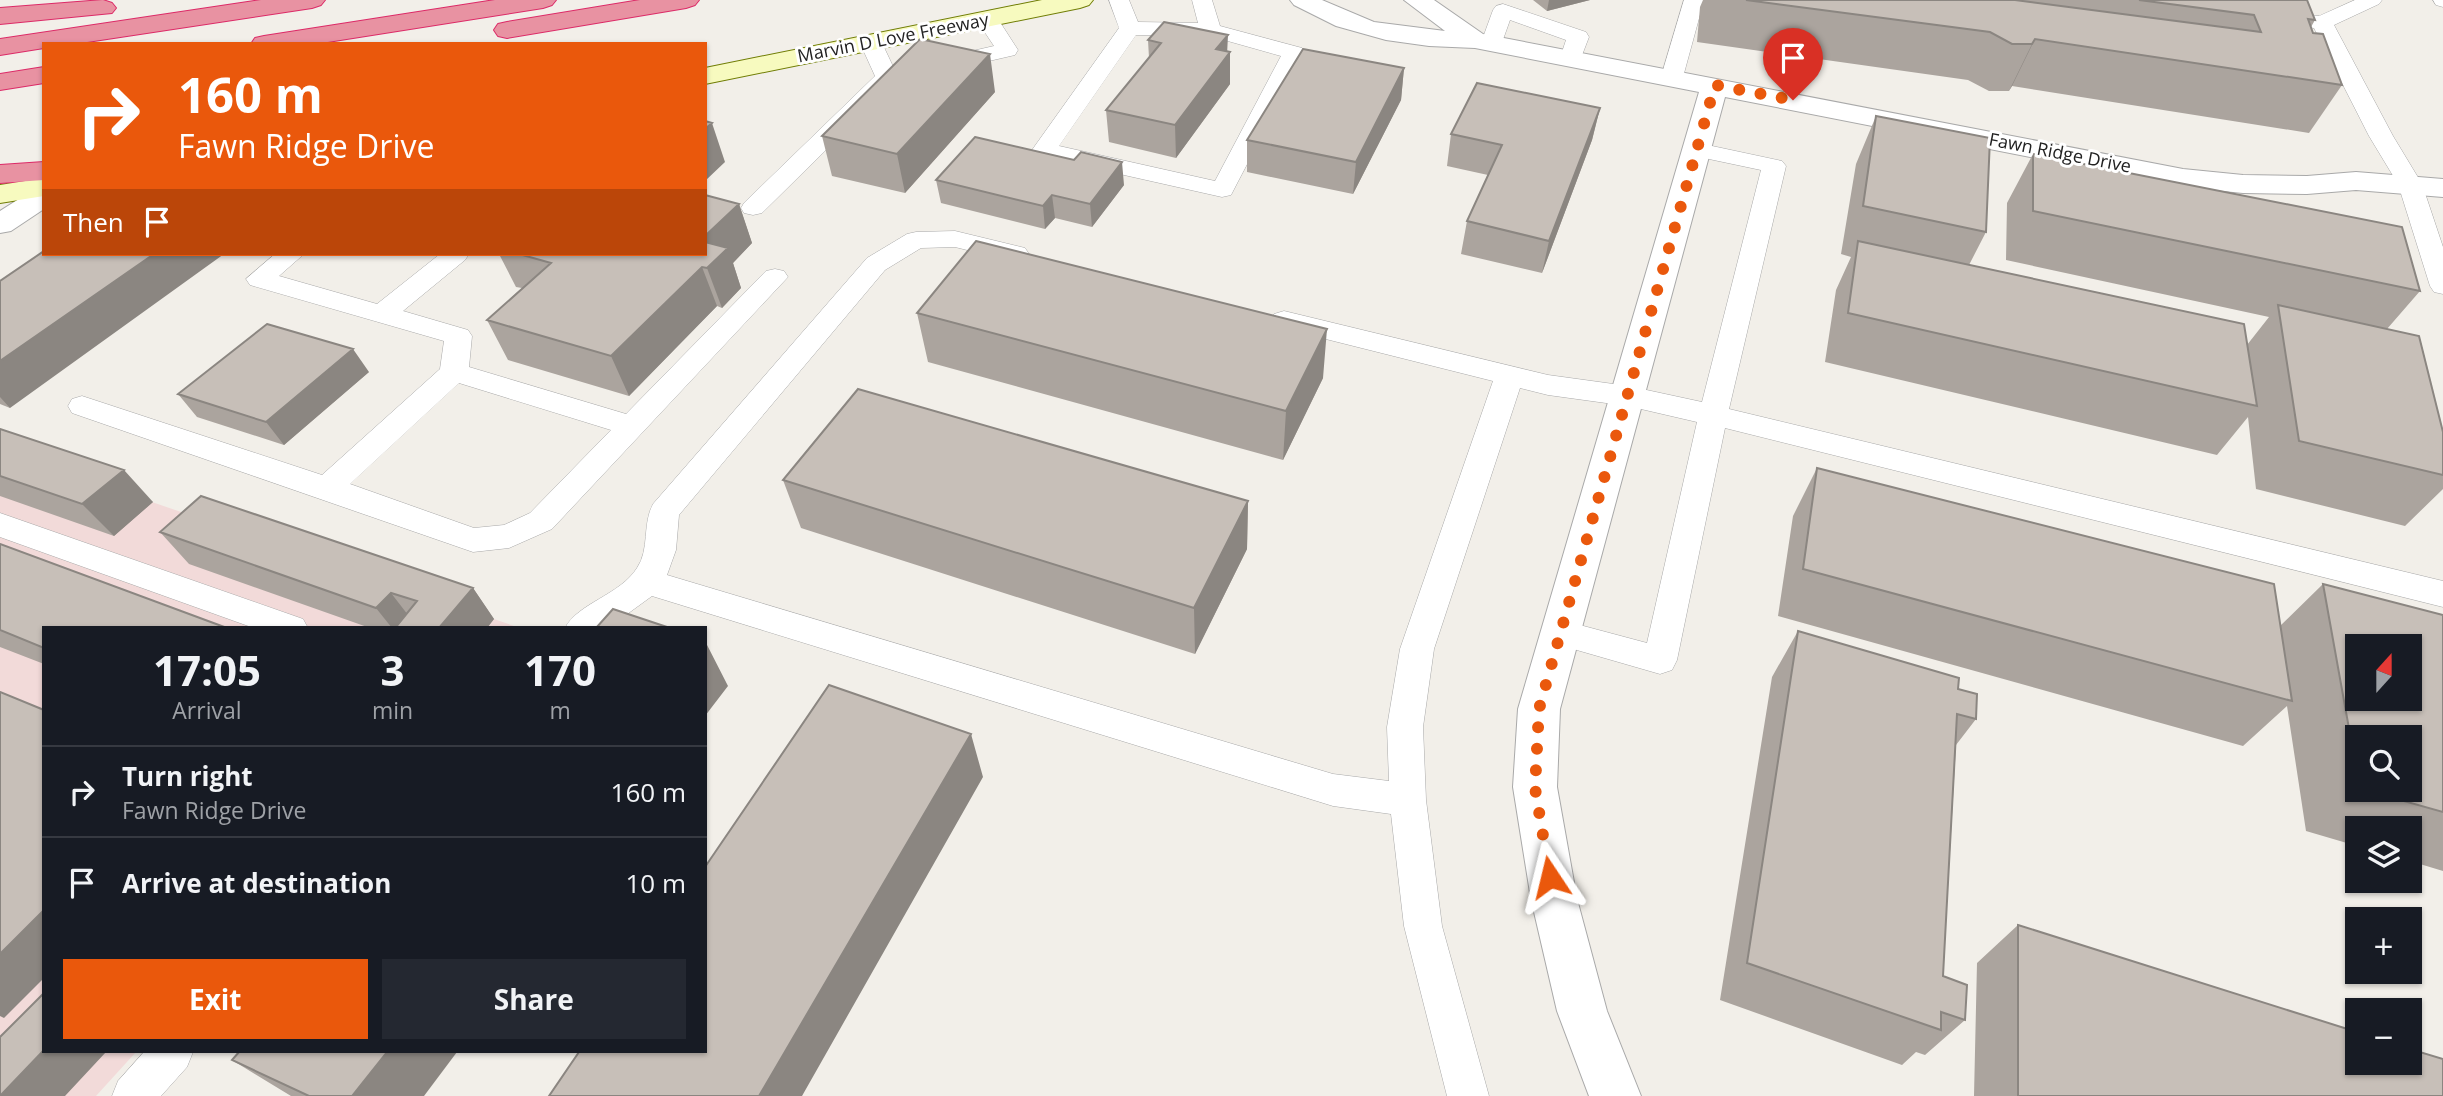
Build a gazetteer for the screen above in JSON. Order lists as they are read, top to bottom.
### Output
{
  "streets": {
    "main road": ["Marvin D Love Freeway"],
    "street": ["Fawn Ridge Drive"]
  },
  "north": "top",
  "page": {
    "turn": ["160 m", "Fawn Ridge Drive"],
    "then": "Then",
    "eta": [
      "17:05",
      "Arrival",
      "3",
      "min",
      "170",
      "m"
    ],
    "map_buttons": ["+", "−"],
    "list": [
      {
        "name": "Turn right",
        "note": "Fawn Ridge Drive",
        "value": "160 m"
      },
      {
        "name": "Arrive at destination",
        "value": "10 m"
      }
    ],
    "buttons": ["Exit", "Share"]
  }
}
